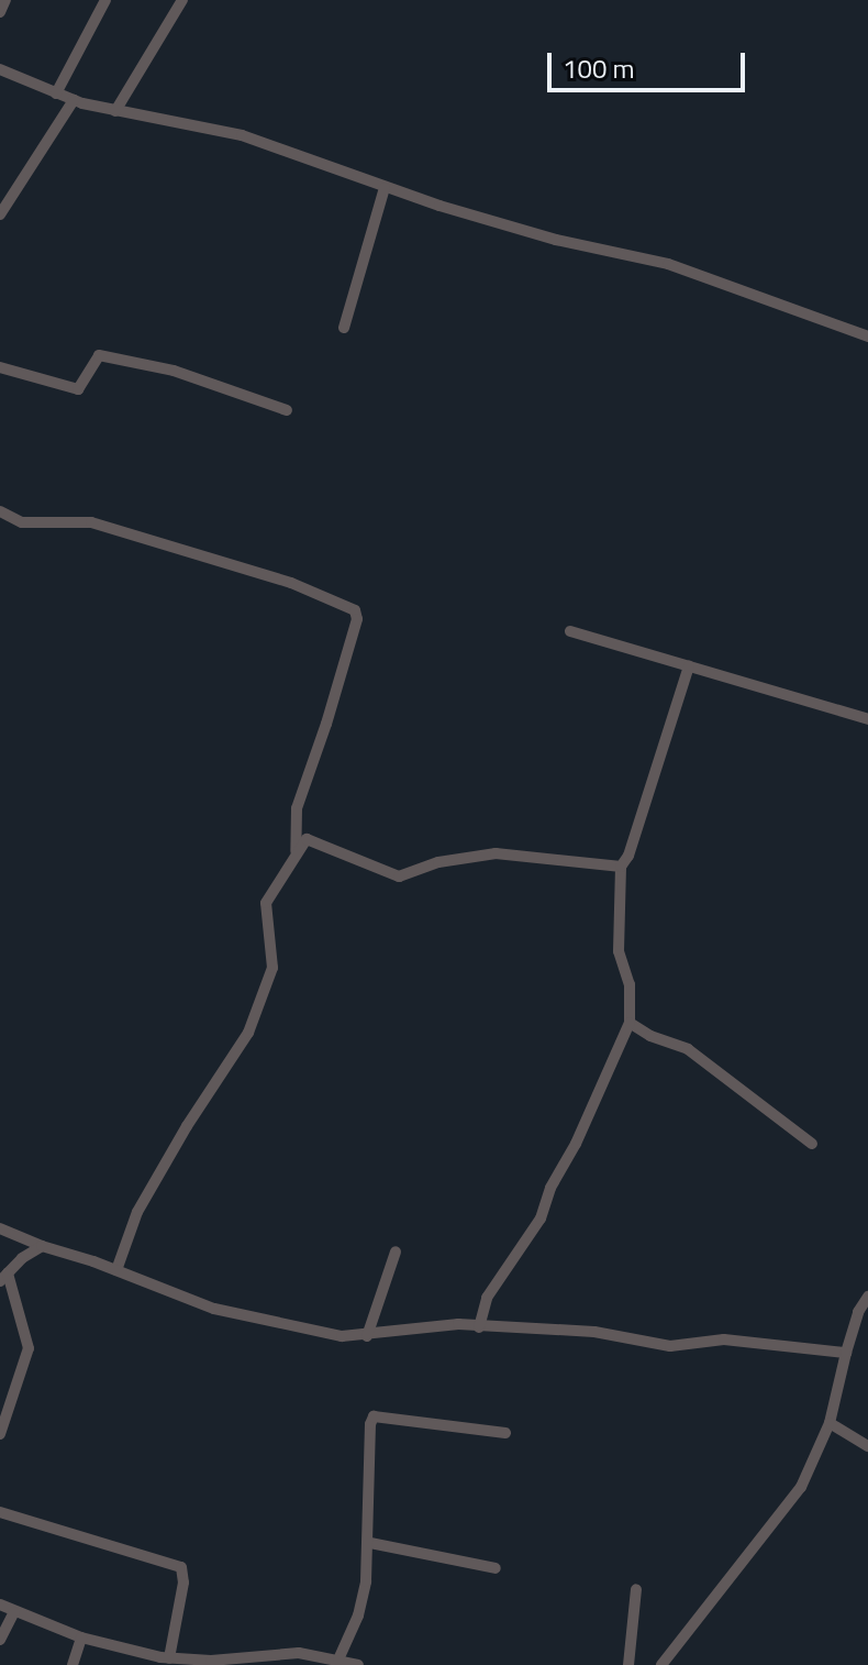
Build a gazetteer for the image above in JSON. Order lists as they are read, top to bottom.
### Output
{
  "scale_bar": "100 m"
}
